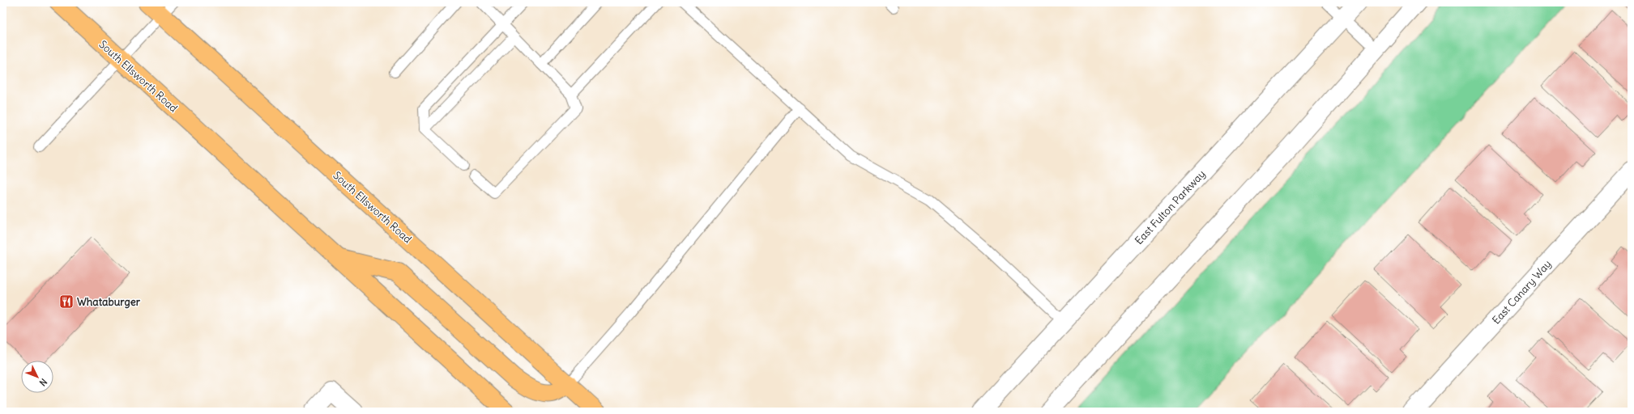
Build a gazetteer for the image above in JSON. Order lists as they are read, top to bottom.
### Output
{
  "streets": {
    "main road": ["South Ellsworth Road"],
    "street": ["East Fulton Parkway", "East Canary Way"]
  },
  "places": {
    "restaurant": ["Whataburger"]
  },
  "north": "bottom right"
}
